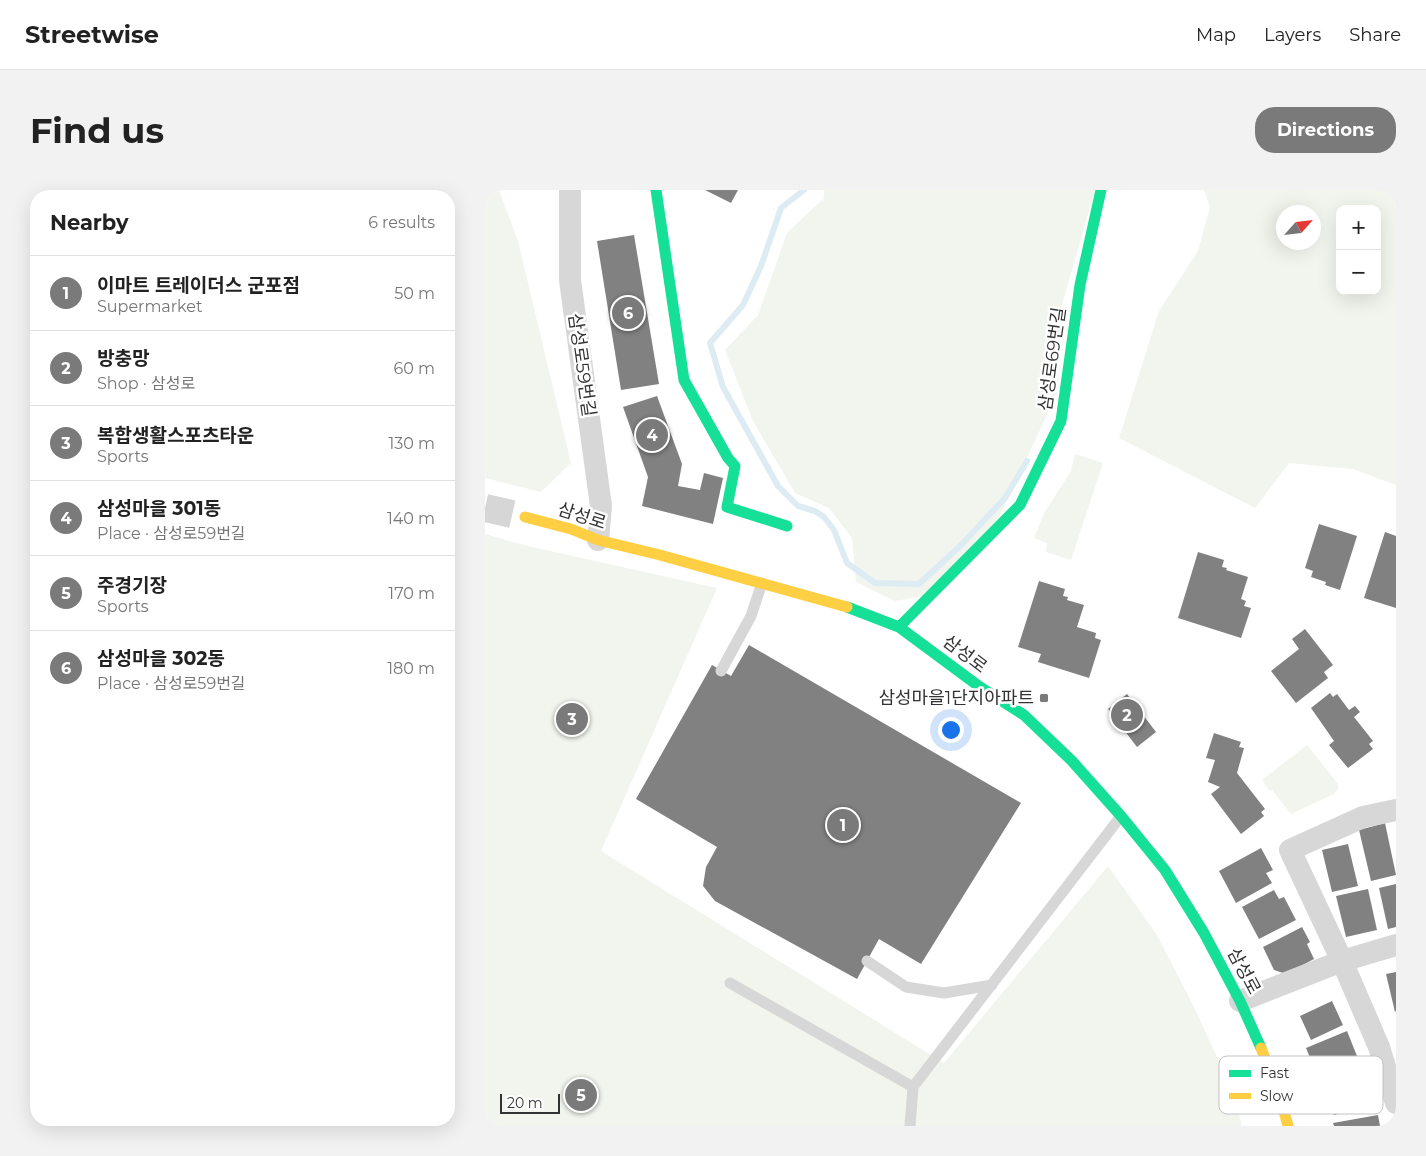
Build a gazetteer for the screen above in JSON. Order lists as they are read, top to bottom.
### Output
{
  "streets": {
    "street": ["삼성로69번길", "삼성로59번길", "삼성로"]
  },
  "crossings": [
    ["삼성로69번길", "삼성로"],
    ["삼성로59번길", "삼성로"]
  ],
  "places": {
    "transit": ["삼성마을1단지아파트"]
  },
  "legend": ["Fast", "Slow"],
  "scale_bar": "20 m",
  "north": "top right",
  "page": {
    "header": "Streetwise",
    "nav": ["Map", "Layers", "Share"],
    "buttons": "Directions",
    "title": "Find us",
    "heading": ["Nearby", "6 results"],
    "map_buttons": ["+", "−"],
    "list": [
      {
        "mark": "1",
        "name": "이마트 트레이더스 군포점",
        "note": "Supermarket",
        "value": "50 m"
      },
      {
        "mark": "2",
        "name": "방충망",
        "note": "Shop · 삼성로",
        "value": "60 m"
      },
      {
        "mark": "3",
        "name": "복합생활스포츠타운",
        "note": "Sports",
        "value": "130 m"
      },
      {
        "mark": "4",
        "name": "삼성마을 301동",
        "note": "Place · 삼성로59번길",
        "value": "140 m"
      },
      {
        "mark": "5",
        "name": "주경기장",
        "note": "Sports",
        "value": "170 m"
      },
      {
        "mark": "6",
        "name": "삼성마을 302동",
        "note": "Place · 삼성로59번길",
        "value": "180 m"
      }
    ],
    "pins": [
      "6",
      "4",
      "2",
      "3",
      "1",
      "5"
    ],
    "scale": "20 m"
  }
}
